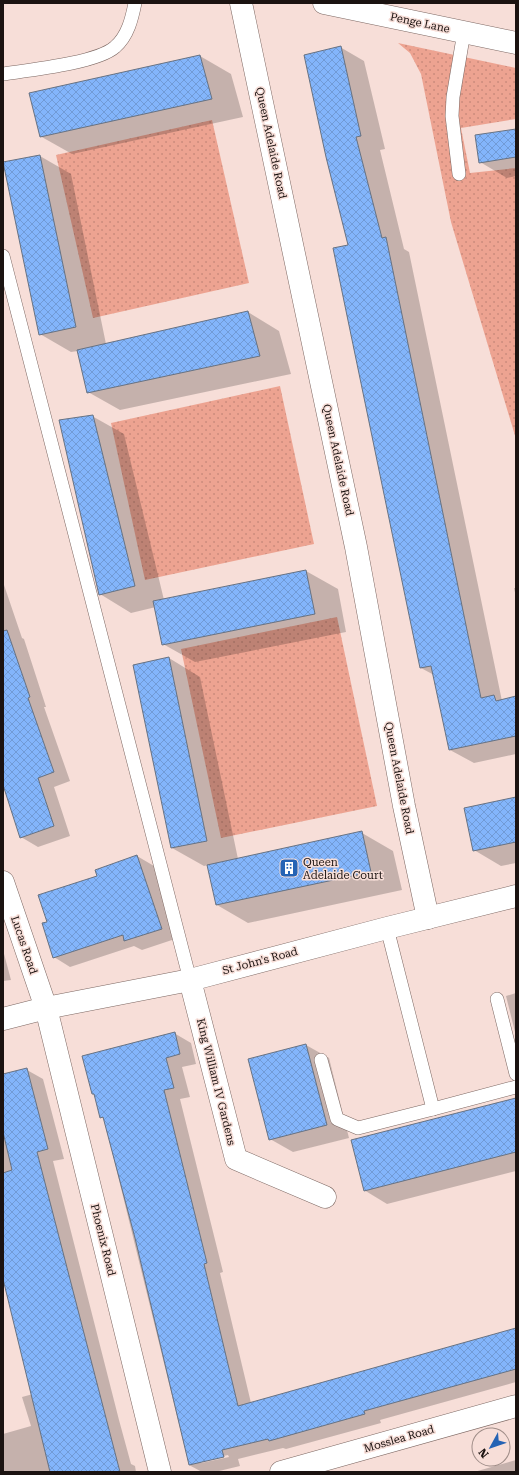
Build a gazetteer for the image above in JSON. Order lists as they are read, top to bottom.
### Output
{
  "streets": {
    "street": [
      "Penge Lane",
      "Queen Adelaide Road",
      "Lucas Road",
      "St John's Road",
      "King William IV Gardens",
      "Phoenix Road",
      "Mosslea Road"
    ]
  },
  "crossings": [
    ["Queen Adelaide Road", "St John's Road"],
    ["Lucas Road", "St John's Road"],
    ["Lucas Road", "Phoenix Road"],
    ["St John's Road", "King William IV Gardens"],
    ["St John's Road", "Phoenix Road"]
  ],
  "places": {
    "building": ["Queen Adelaide Court"]
  },
  "north": "bottom left"
}
